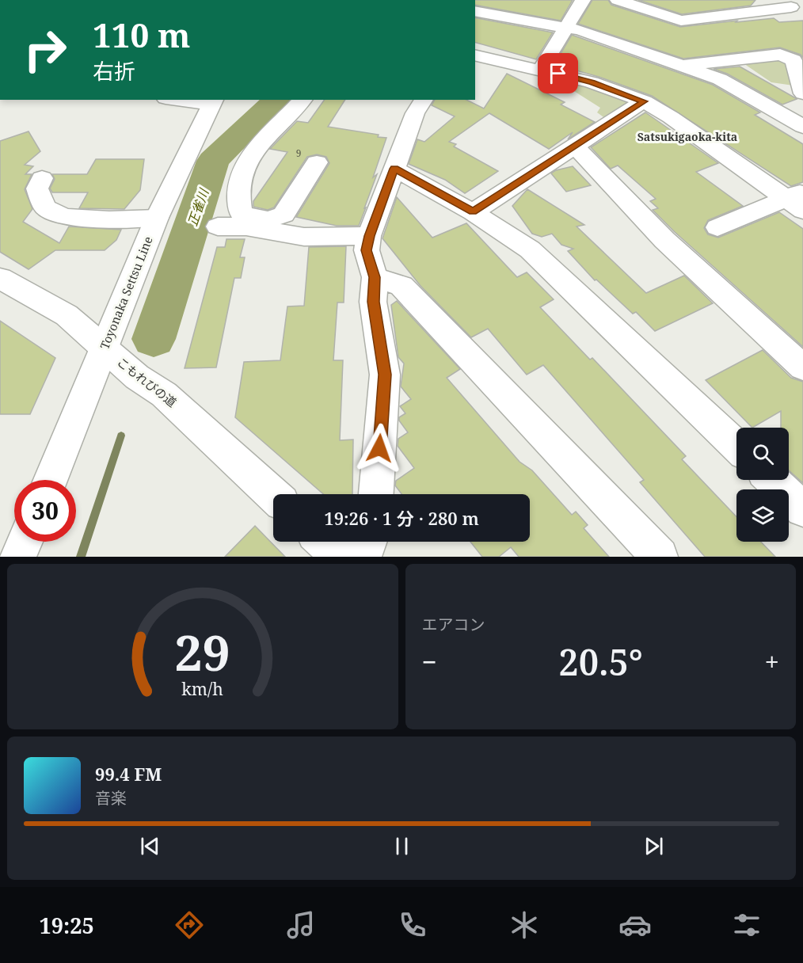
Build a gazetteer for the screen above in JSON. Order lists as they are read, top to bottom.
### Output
{
  "streets": {
    "street": ["Toyonaka Settsu Line", "こもれびの道"]
  },
  "crossings": [
    ["Toyonaka Settsu Line", "こもれびの道"]
  ],
  "districts": ["Satsukigaoka-kita"],
  "water": ["正雀川"],
  "house_numbers": ["9"],
  "page": {
    "turn": ["110 m", "右折"],
    "limit": "30",
    "trip": "19:26 · 1 分 · 280 m",
    "tile": "エアコン",
    "heat": ["−", "20.5°", "+"],
    "song": ["99.4 FM", "音楽"],
    "tabs": "19:25",
    "gauge": ["29", "km/h"]
  }
}
